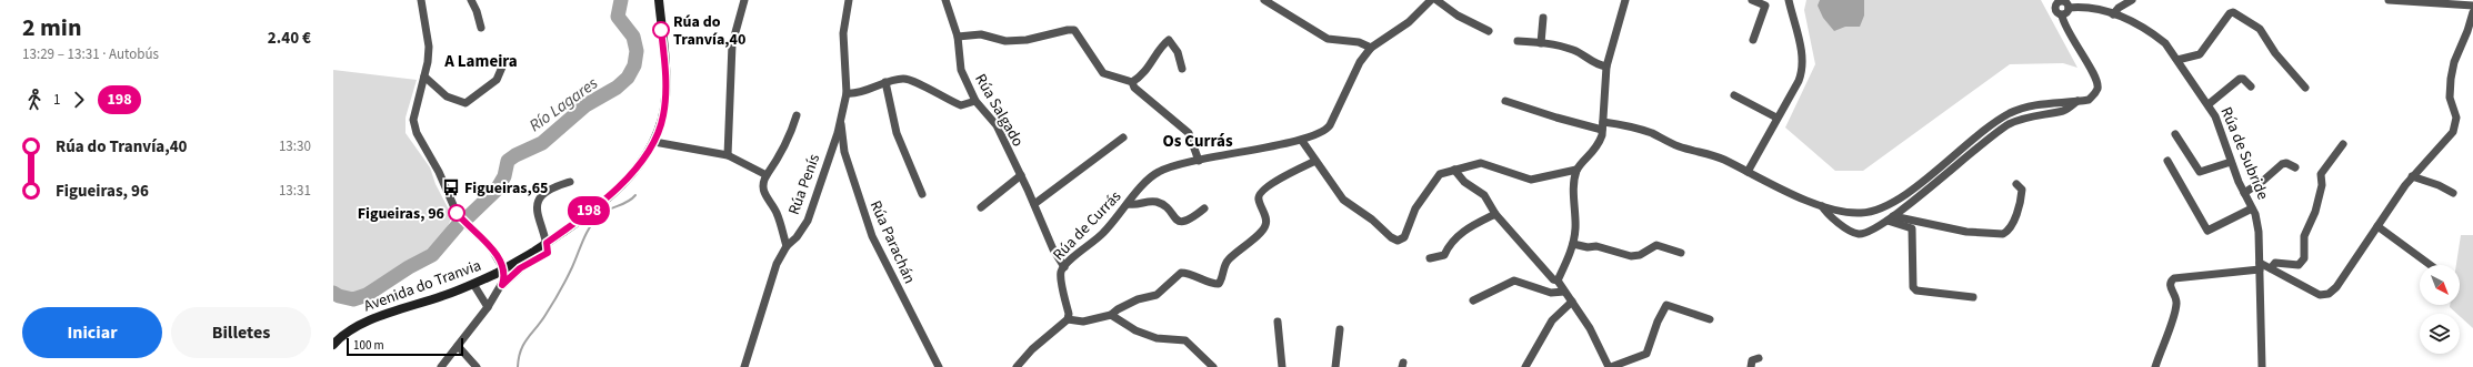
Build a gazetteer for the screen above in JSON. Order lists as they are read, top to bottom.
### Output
{
  "streets": {
    "main road": ["Avenida do Tranvia"],
    "street": [
      "Rúa Salgado",
      "Rúa de Subride",
      "Rúa Penís",
      "Rúa de Currás",
      "Rúa Parachán"
    ]
  },
  "crossings": [
    ["Rúa Salgado", "Rúa de Currás"],
    ["Rúa Penís", "Rúa Parachán"]
  ],
  "districts": ["A Lameira", "Os Currás"],
  "water": ["Río Lagares"],
  "places": {
    "other": ["Rúa do Tranvía,40", "Figueiras, 96"],
    "bus stop": ["Figueiras,65"]
  },
  "lines": ["bus line 198"],
  "scale_bar": "100 m",
  "north": "bottom right",
  "page": {
    "heading": ["2 min", "13:29 – 13:31 · Autobús", "2.40 €"],
    "on_map": "198",
    "legs": ["1", "198"],
    "list": [
      {
        "name": "Rúa do Tranvía,40",
        "value": "13:30"
      },
      {
        "name": "Figueiras, 96",
        "value": "13:31"
      }
    ],
    "buttons": ["Iniciar", "Billetes"],
    "scale": "100 m"
  }
}
